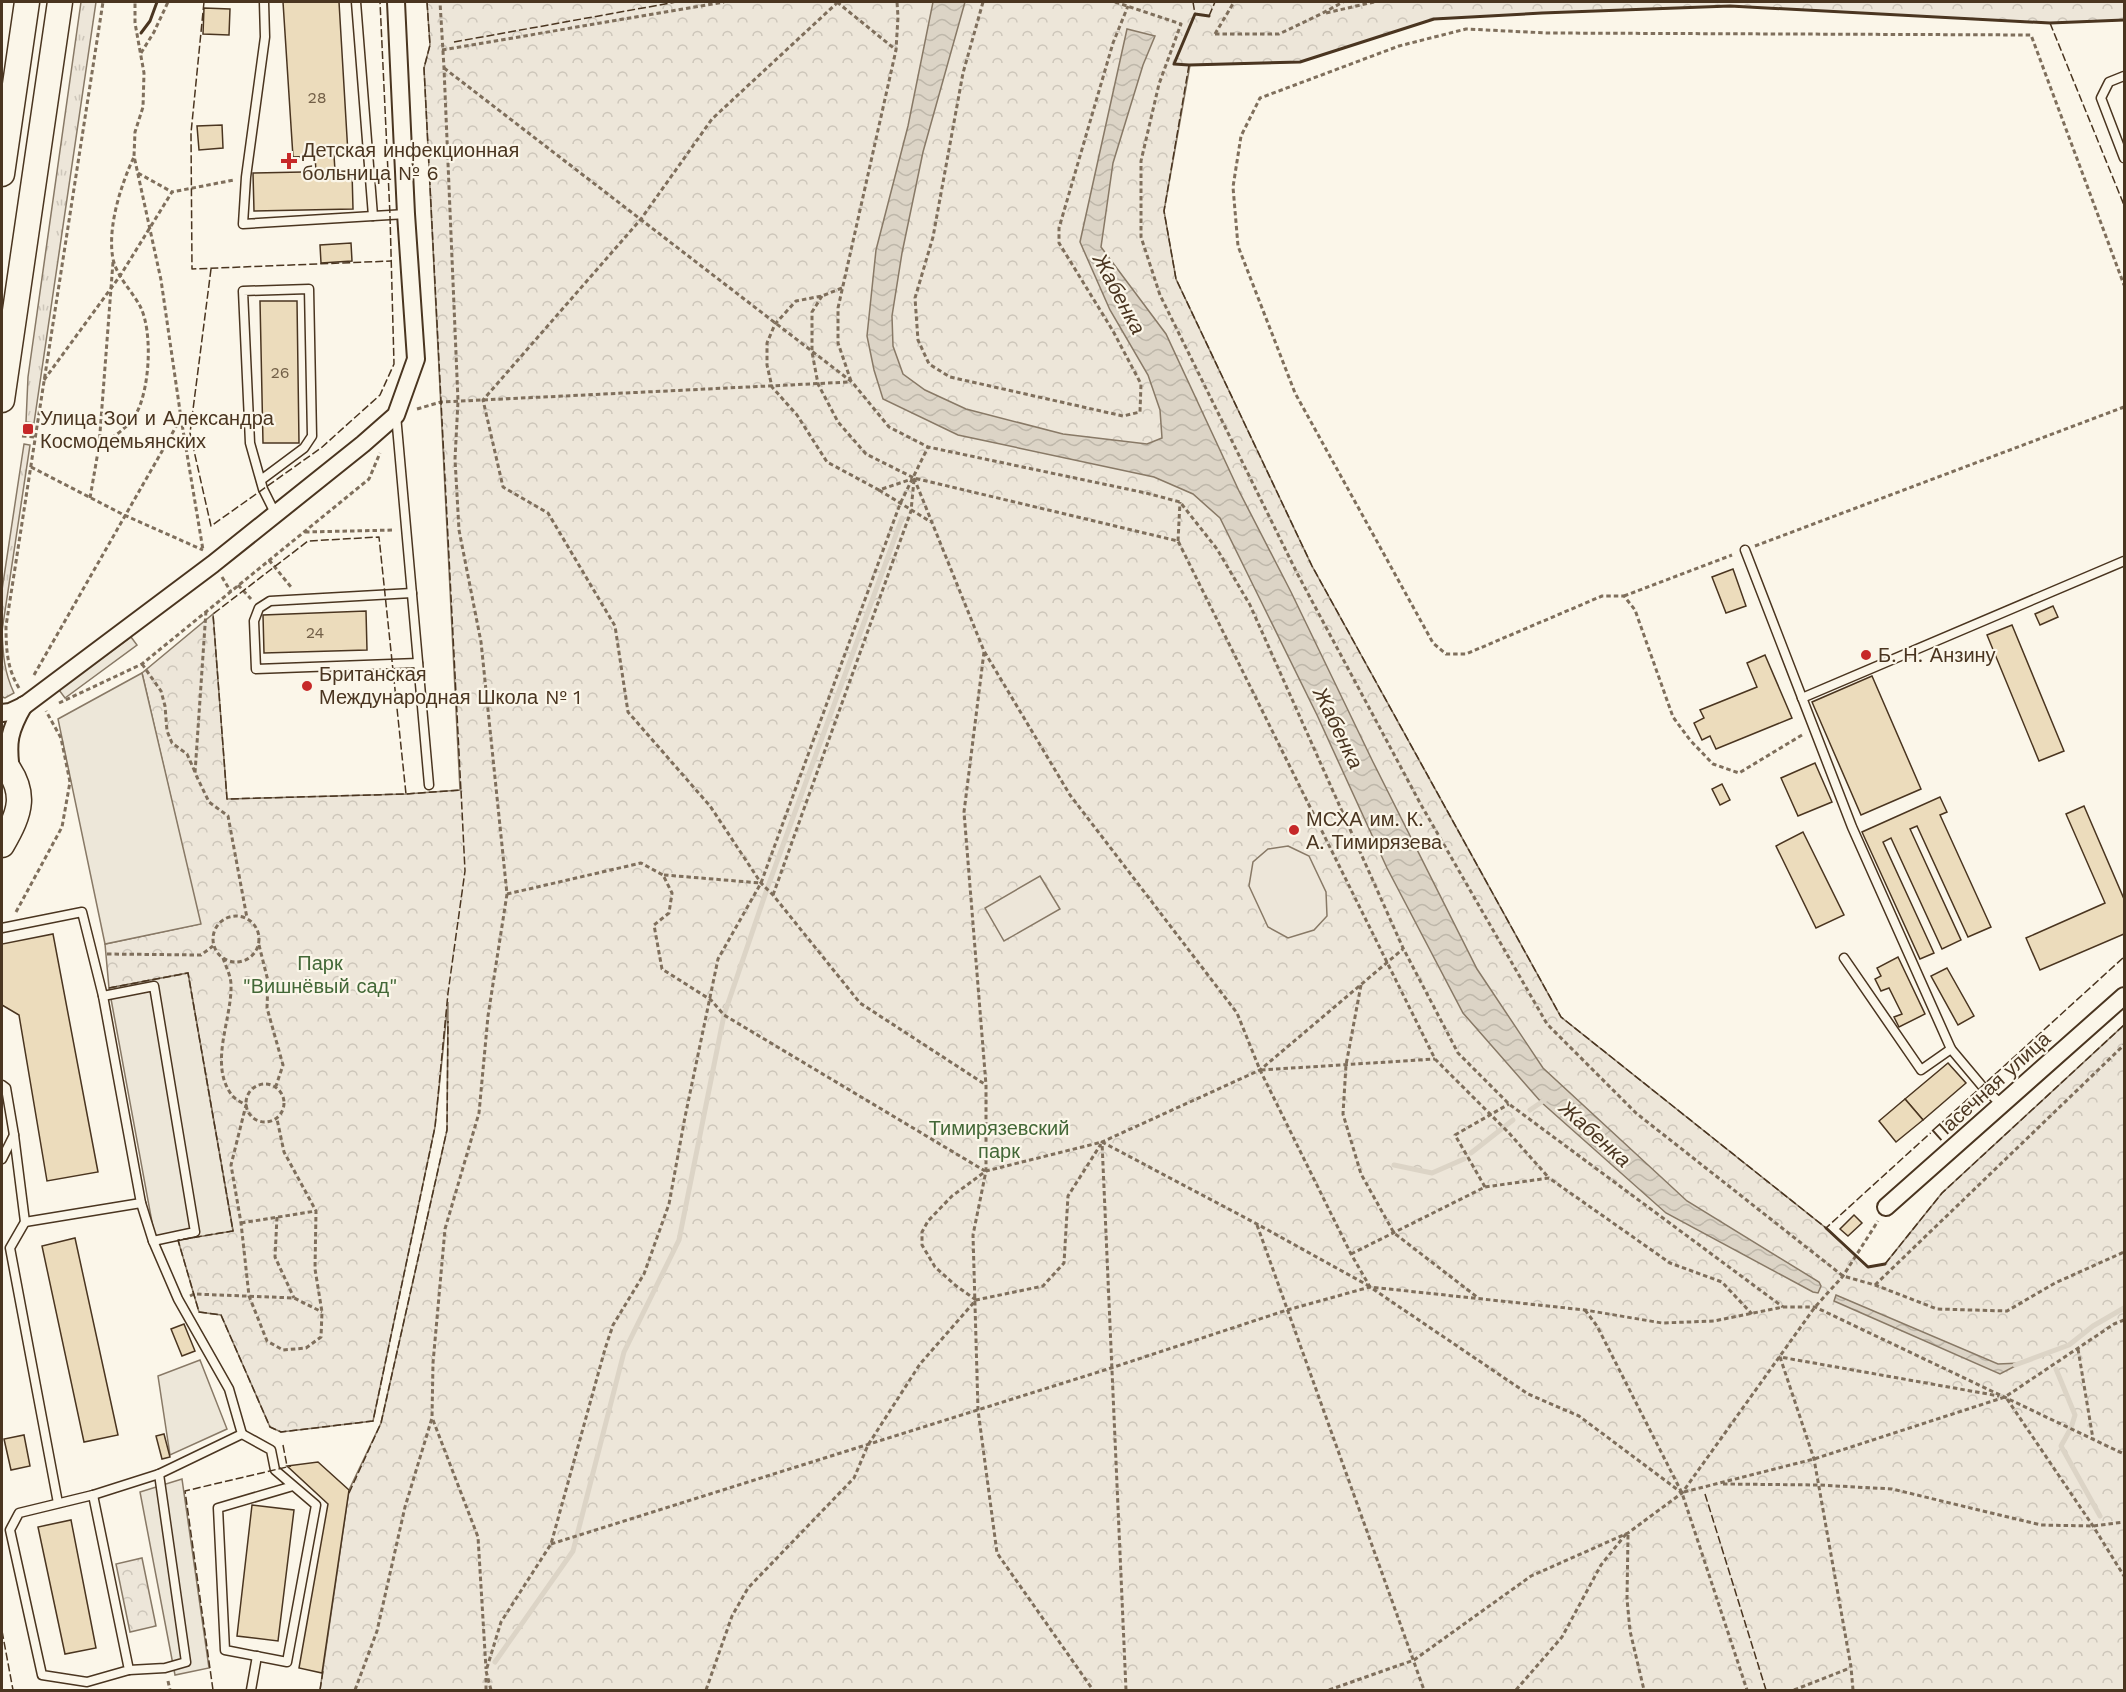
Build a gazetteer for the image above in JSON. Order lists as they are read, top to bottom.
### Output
{
  "streets": {
    "street": ["Пасечная улица"]
  },
  "water": ["Жабенка"],
  "parks": ["Парк \"Вишнёвый сад\"", "Тимирязевский парк"],
  "places": {
    "health": ["Детская инфекционная больница № 6"],
    "transit": ["Улица Зои и Александра Космодемьянских"],
    "other": ["Б. Н. Анзину", "Британская Международная Школа № 1", "МСХА им. К. А. Тимирязева"]
  },
  "house_numbers": ["28", "26", "24"]
}
